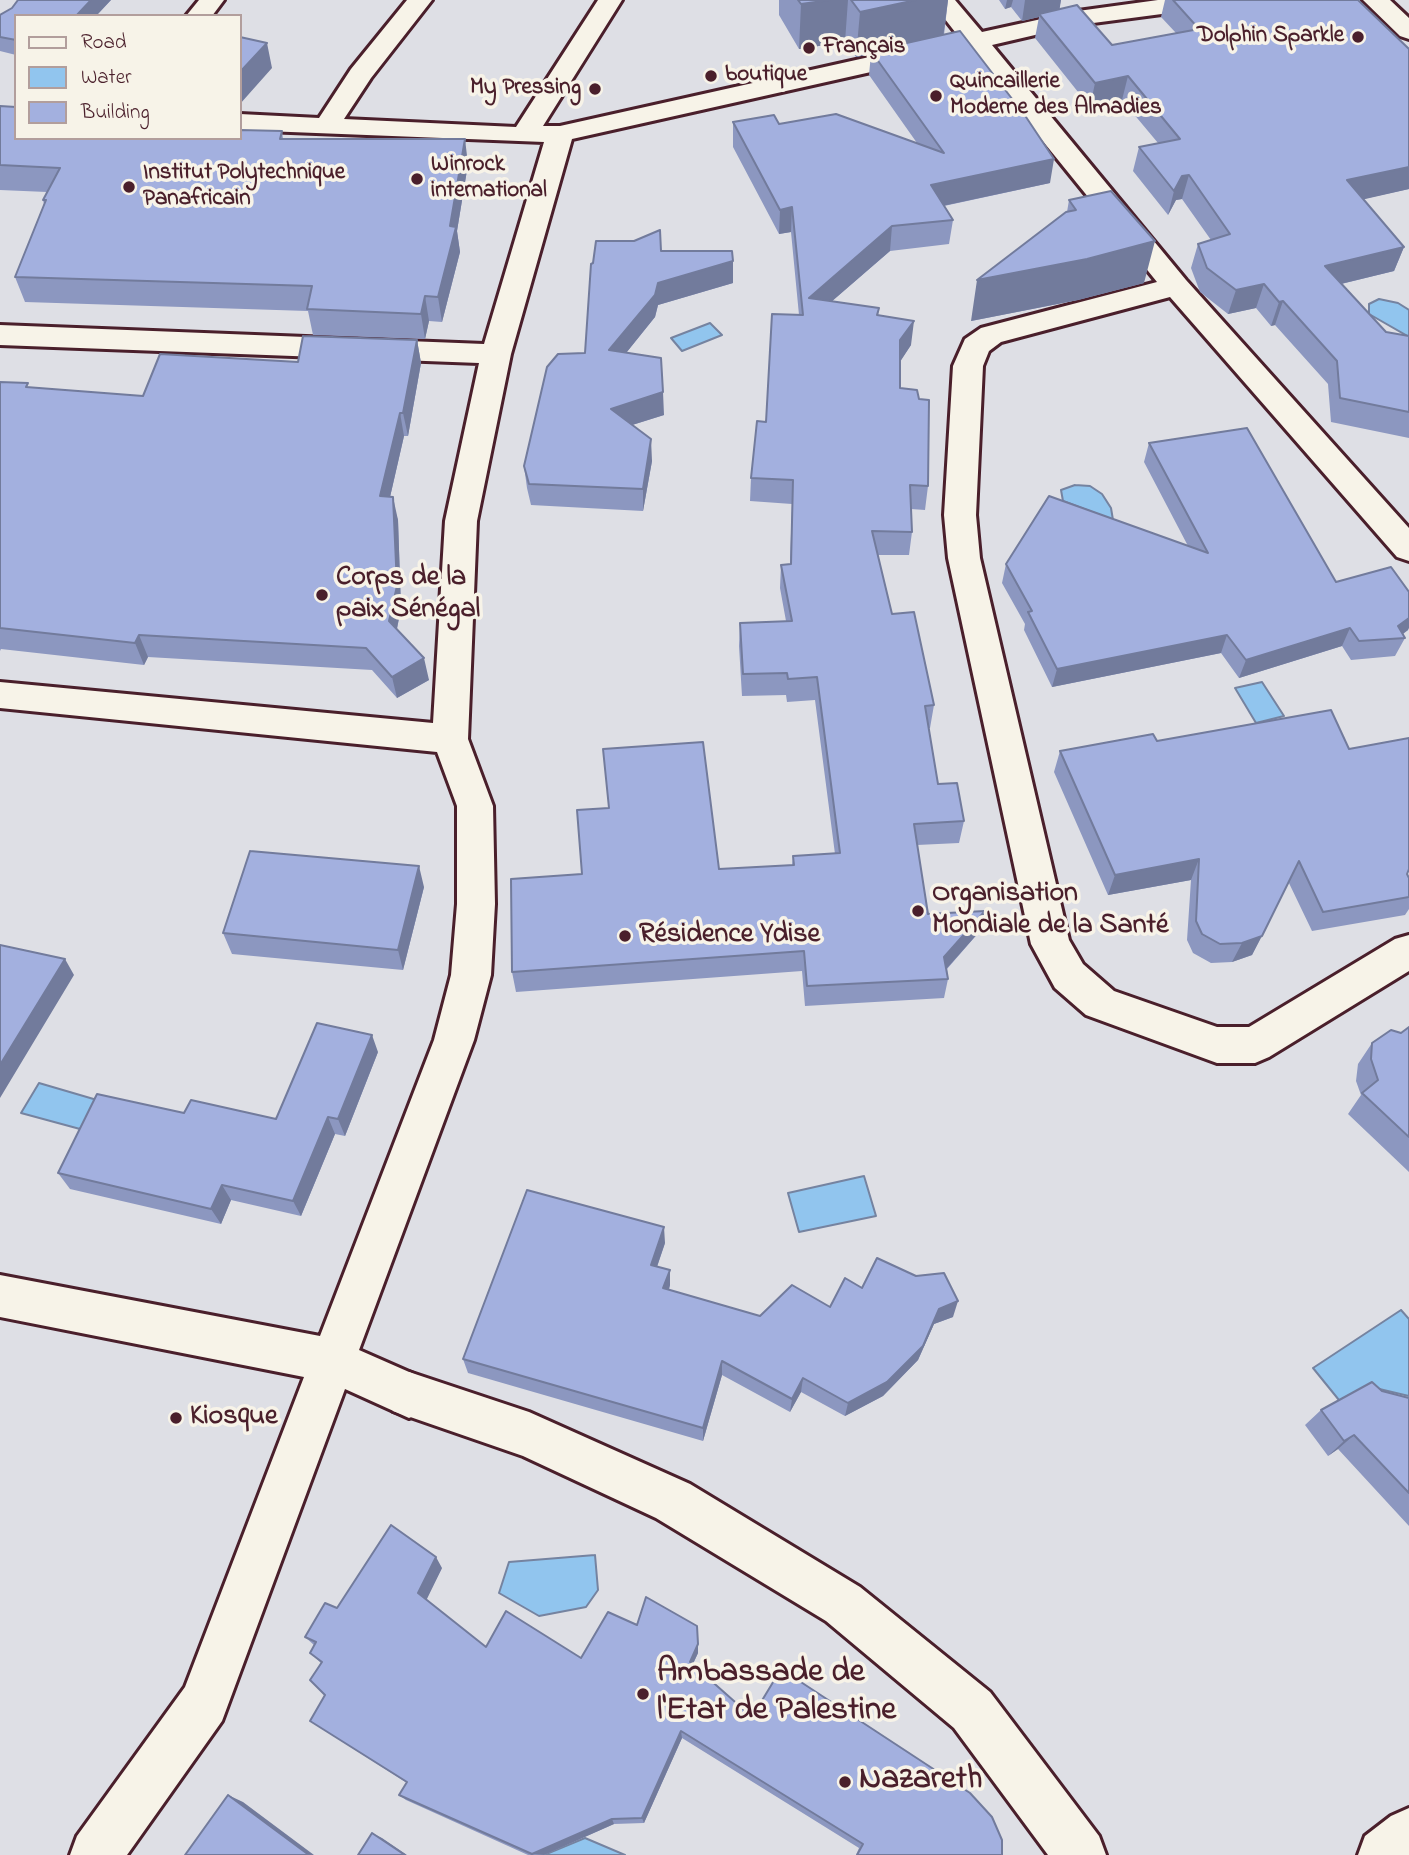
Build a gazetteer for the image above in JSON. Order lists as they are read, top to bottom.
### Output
{
  "places": [
    "Dolphin Sparkle",
    "Français",
    "boutique",
    "My Pressing",
    "Quincaillerie Moderne des Almadies",
    "Winrock international",
    "Institut Polytechnique Panafricain",
    "Corps de la paix Sénégal",
    "Organisation Mondiale de la Santé",
    "Résidence Ydise",
    "Kiosque",
    "Ambassade de l'Etat de Palestine",
    "Nazareth"
  ],
  "legend": ["Road", "Water", "Building"]
}
